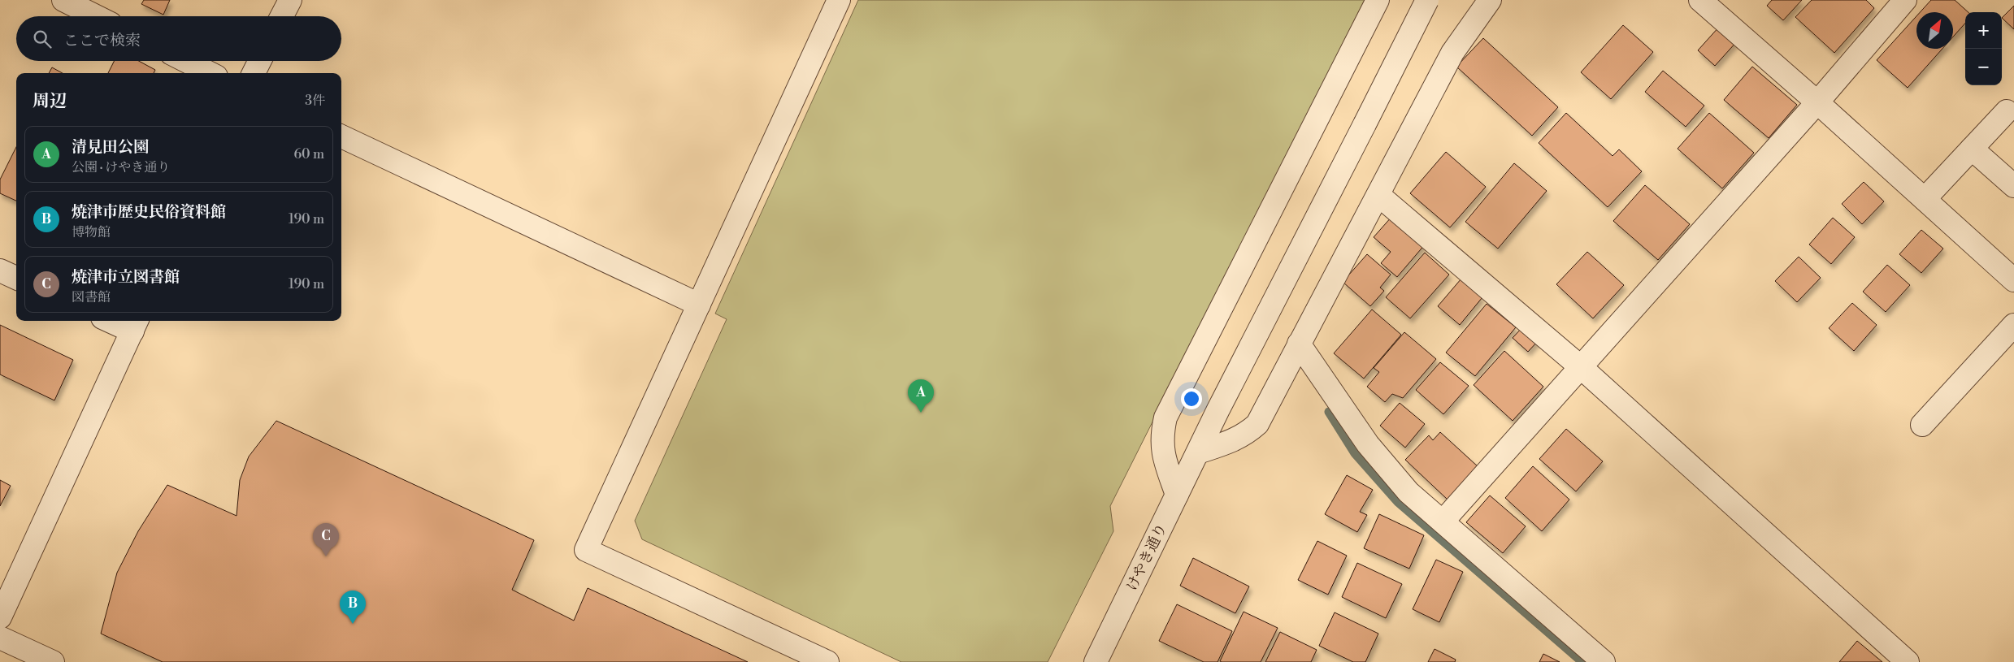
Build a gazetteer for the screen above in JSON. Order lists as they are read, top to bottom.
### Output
{
  "streets": {
    "street": ["けやき通り"]
  },
  "north": "top right",
  "page": {
    "map_buttons": ["+", "−"],
    "search": "ここで検索",
    "heading": ["周辺", "3件"],
    "list": [
      {
        "mark": "A",
        "name": "清見田公園",
        "note": "公園 · けやき通り",
        "value": "60 m"
      },
      {
        "mark": "B",
        "name": "焼津市歴史民俗資料館",
        "note": "博物館",
        "value": "190 m"
      },
      {
        "mark": "C",
        "name": "焼津市立図書館",
        "note": "図書館",
        "value": "190 m"
      }
    ],
    "pins": ["A", "C", "B"]
  }
}
